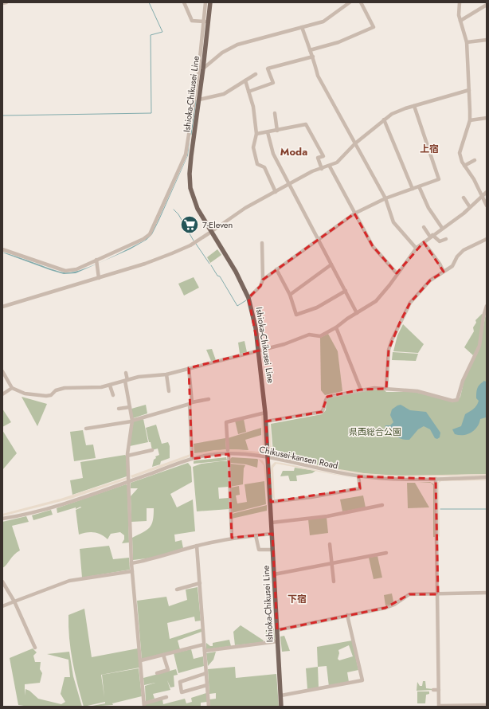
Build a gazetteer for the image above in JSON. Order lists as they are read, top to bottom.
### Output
{
  "streets": {
    "main road": ["Ishioka-Chikusei Line"],
    "street": ["Chikusei-kansen Road"]
  },
  "crossings": [
    ["Ishioka-Chikusei Line", "Chikusei-kansen Road"]
  ],
  "districts": ["上宿", "Moda", "下宿"],
  "parks": ["県西総合公園"],
  "places": {
    "supermarket": ["7-Eleven"]
  }
}
